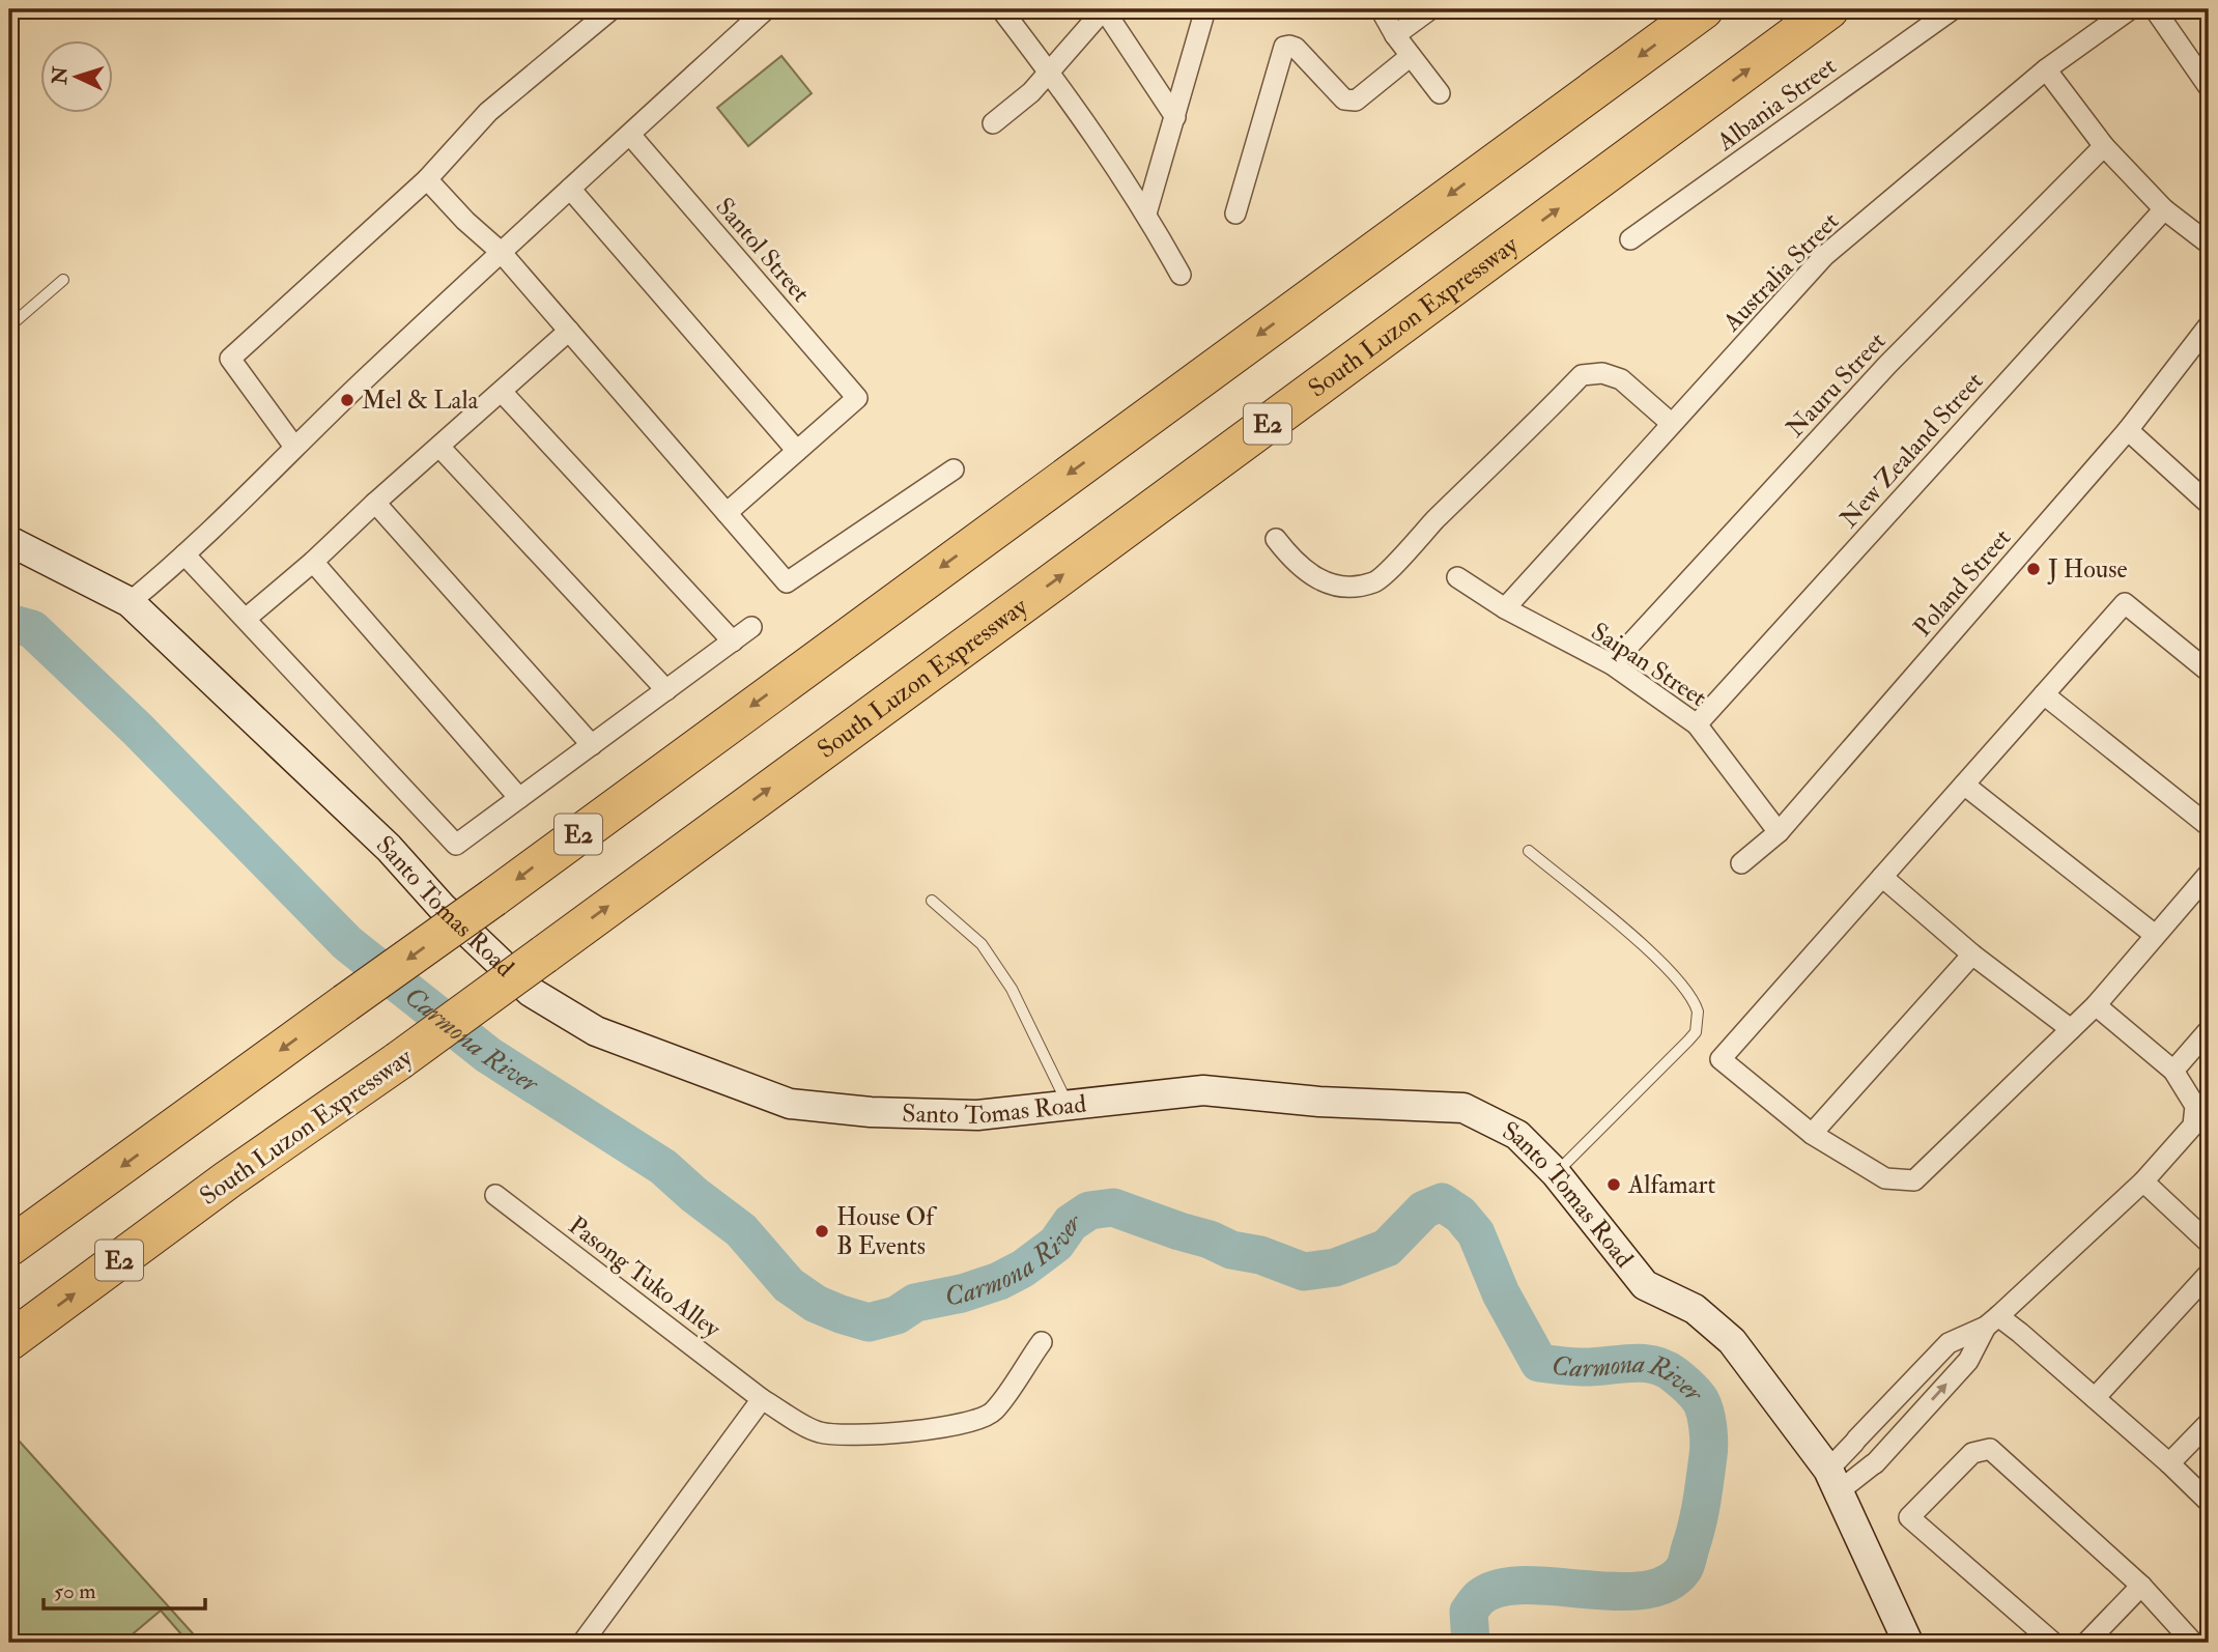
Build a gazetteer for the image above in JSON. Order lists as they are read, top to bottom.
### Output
{
  "streets": {
    "highway": ["South Luzon Expressway", "E2"],
    "street": [
      "Albania Street",
      "Santol Street",
      "Australia Street",
      "Nauru Street",
      "New Zealand Street",
      "Poland Street",
      "Saipan Street",
      "Santo Tomas Road",
      "Pasong Tuko Alley"
    ]
  },
  "crossings": [
    ["Australia Street", "Saipan Street"],
    ["Nauru Street", "Saipan Street"],
    ["New Zealand Street", "Saipan Street"],
    ["Poland Street", "Saipan Street"]
  ],
  "water": ["Carmona River"],
  "places": [
    "Mel & Lala",
    "J House",
    "Alfamart",
    "House Of B Events"
  ],
  "scale_bar": "50 m",
  "north": "left"
}
